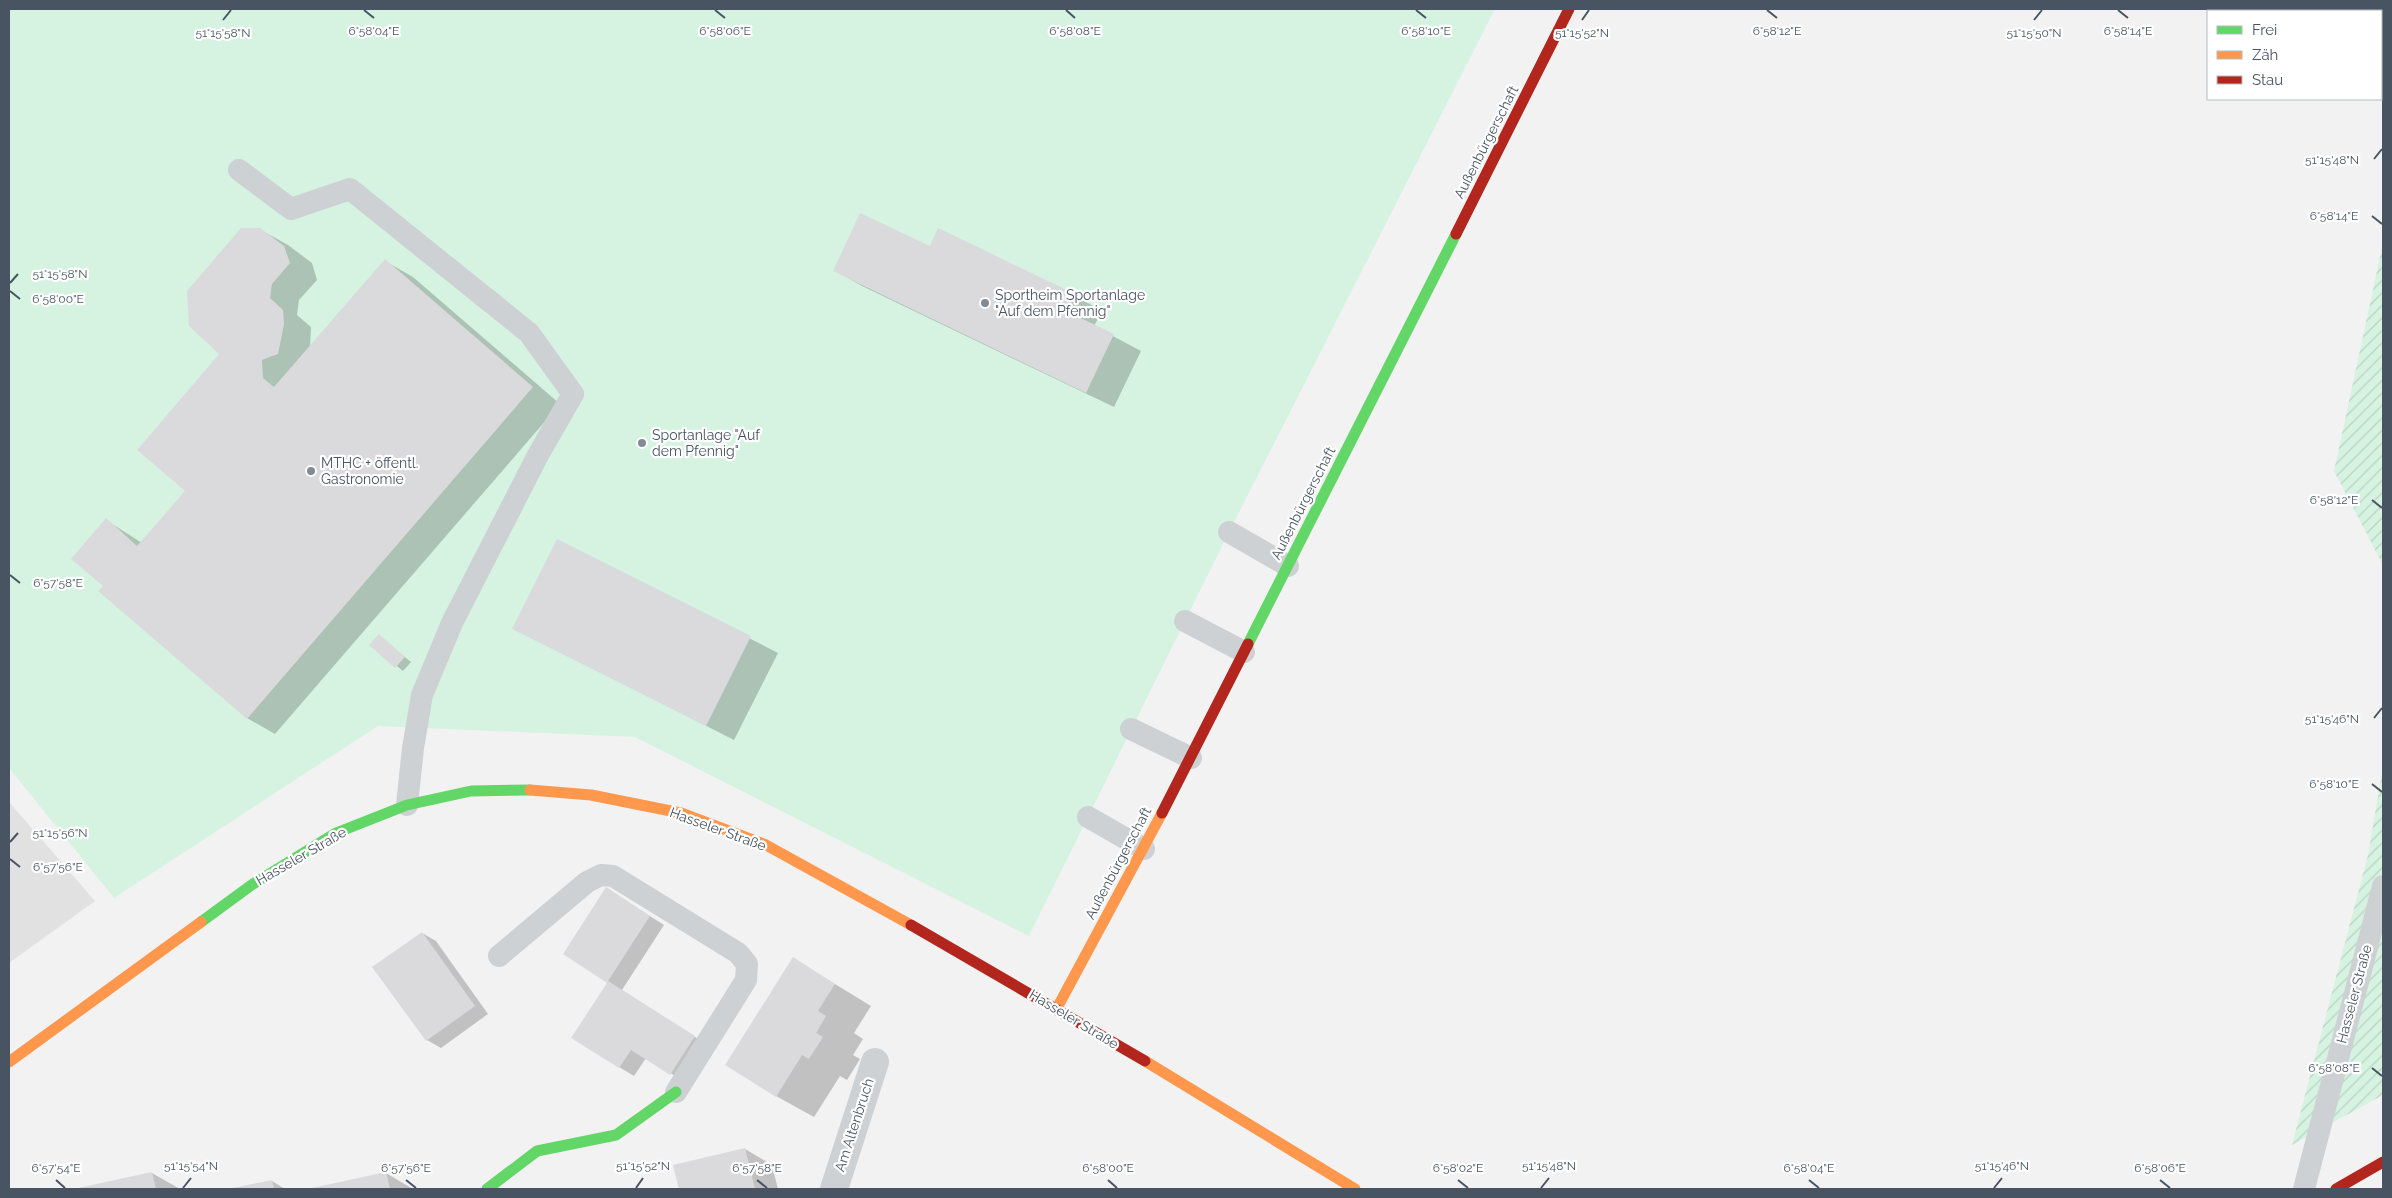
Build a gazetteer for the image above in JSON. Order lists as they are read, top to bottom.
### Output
{
  "streets": {
    "main road": ["Außenbürgerschaft", "Hasseler Straße"],
    "street": ["Am Altenbruch"]
  },
  "crossings": [
    ["Außenbürgerschaft", "Hasseler Straße"]
  ],
  "places": ["Sportheim Sportanlage \"Auf dem Pfennig\"", "Sportanlage \"Auf dem Pfennig\"", "MTHC + öffentl. Gastronomie"],
  "legend": ["Frei", "Zäh", "Stau"],
  "coordinates": [
    "6°58'12\"E",
    "6°58'14\"E",
    "6°58'04\"E",
    "6°58'06\"E",
    "6°58'08\"E",
    "6°58'10\"E",
    "51°15'58\"N",
    "51°15'52\"N",
    "51°15'50\"N",
    "51°15'48\"N",
    "6°58'00\"E",
    "6°57'58\"E",
    "51°15'46\"N",
    "51°15'56\"N",
    "6°57'56\"E",
    "51°15'54\"N",
    "6°57'54\"E",
    "6°58'02\"E"
  ]
}
